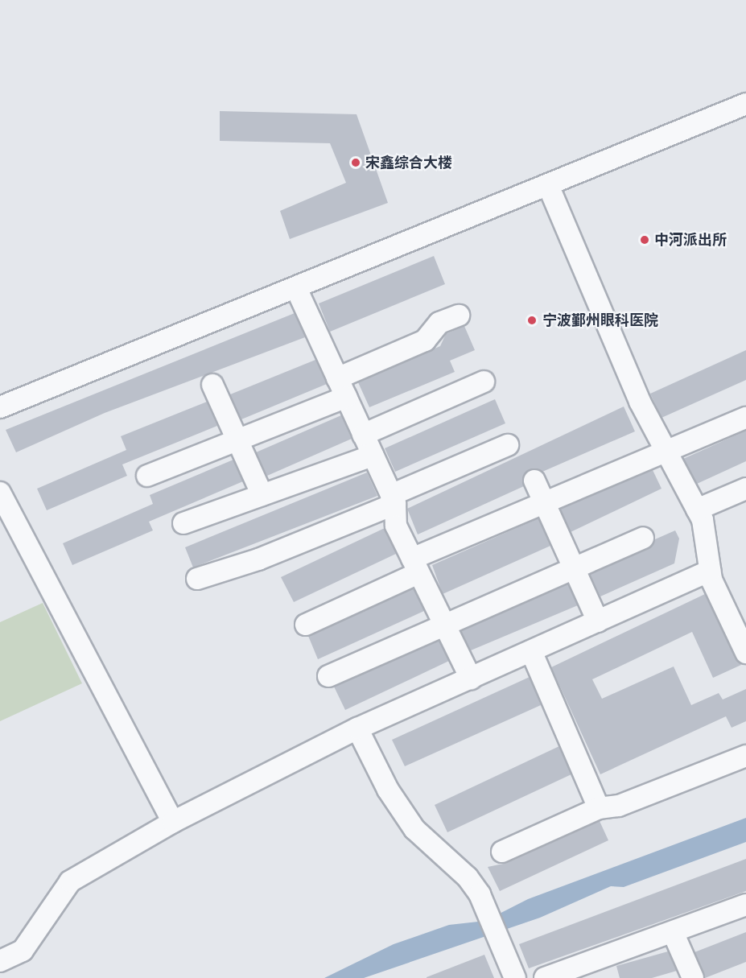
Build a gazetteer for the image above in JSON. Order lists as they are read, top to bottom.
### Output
{
  "places": ["宋鑫综合大楼", "中河派出所", "宁波鄞州眼科医院"]
}
